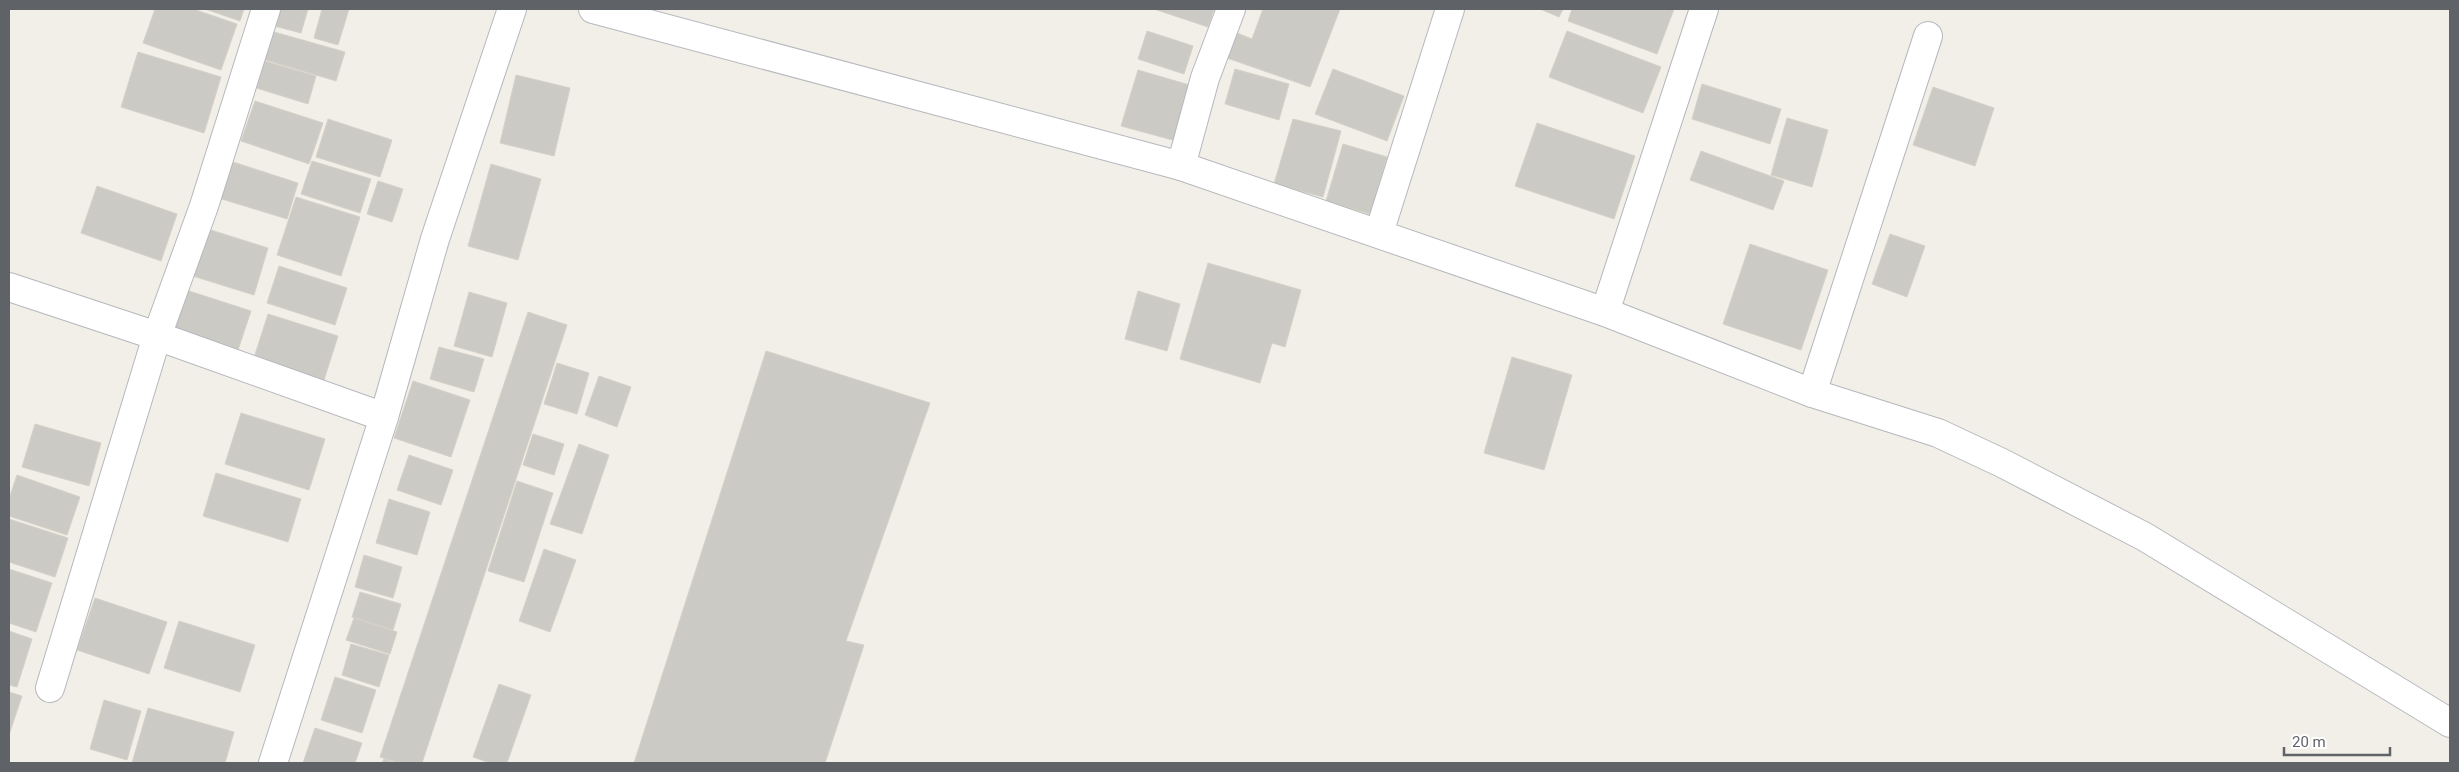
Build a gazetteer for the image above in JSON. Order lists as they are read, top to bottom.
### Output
{
  "scale_bar": "20 m"
}
